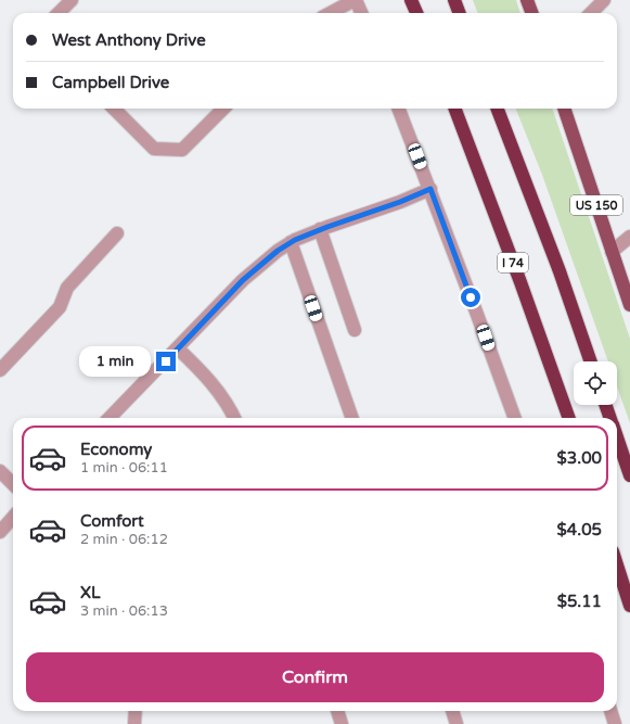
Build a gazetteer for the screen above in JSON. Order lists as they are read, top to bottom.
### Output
{
  "streets": {
    "highway": ["I 74"],
    "main road": ["US 150"]
  },
  "page": {
    "banner": ["West Anthony Drive", "Campbell Drive"],
    "bubble": "1 min",
    "list": [
      {
        "name": "Economy",
        "note": "1 min · 06:11",
        "value": "$3.00"
      },
      {
        "name": "Comfort",
        "note": "2 min · 06:12",
        "value": "$4.05"
      },
      {
        "name": "XL",
        "note": "3 min · 06:13",
        "value": "$5.11"
      }
    ],
    "buttons": "Confirm"
  }
}
